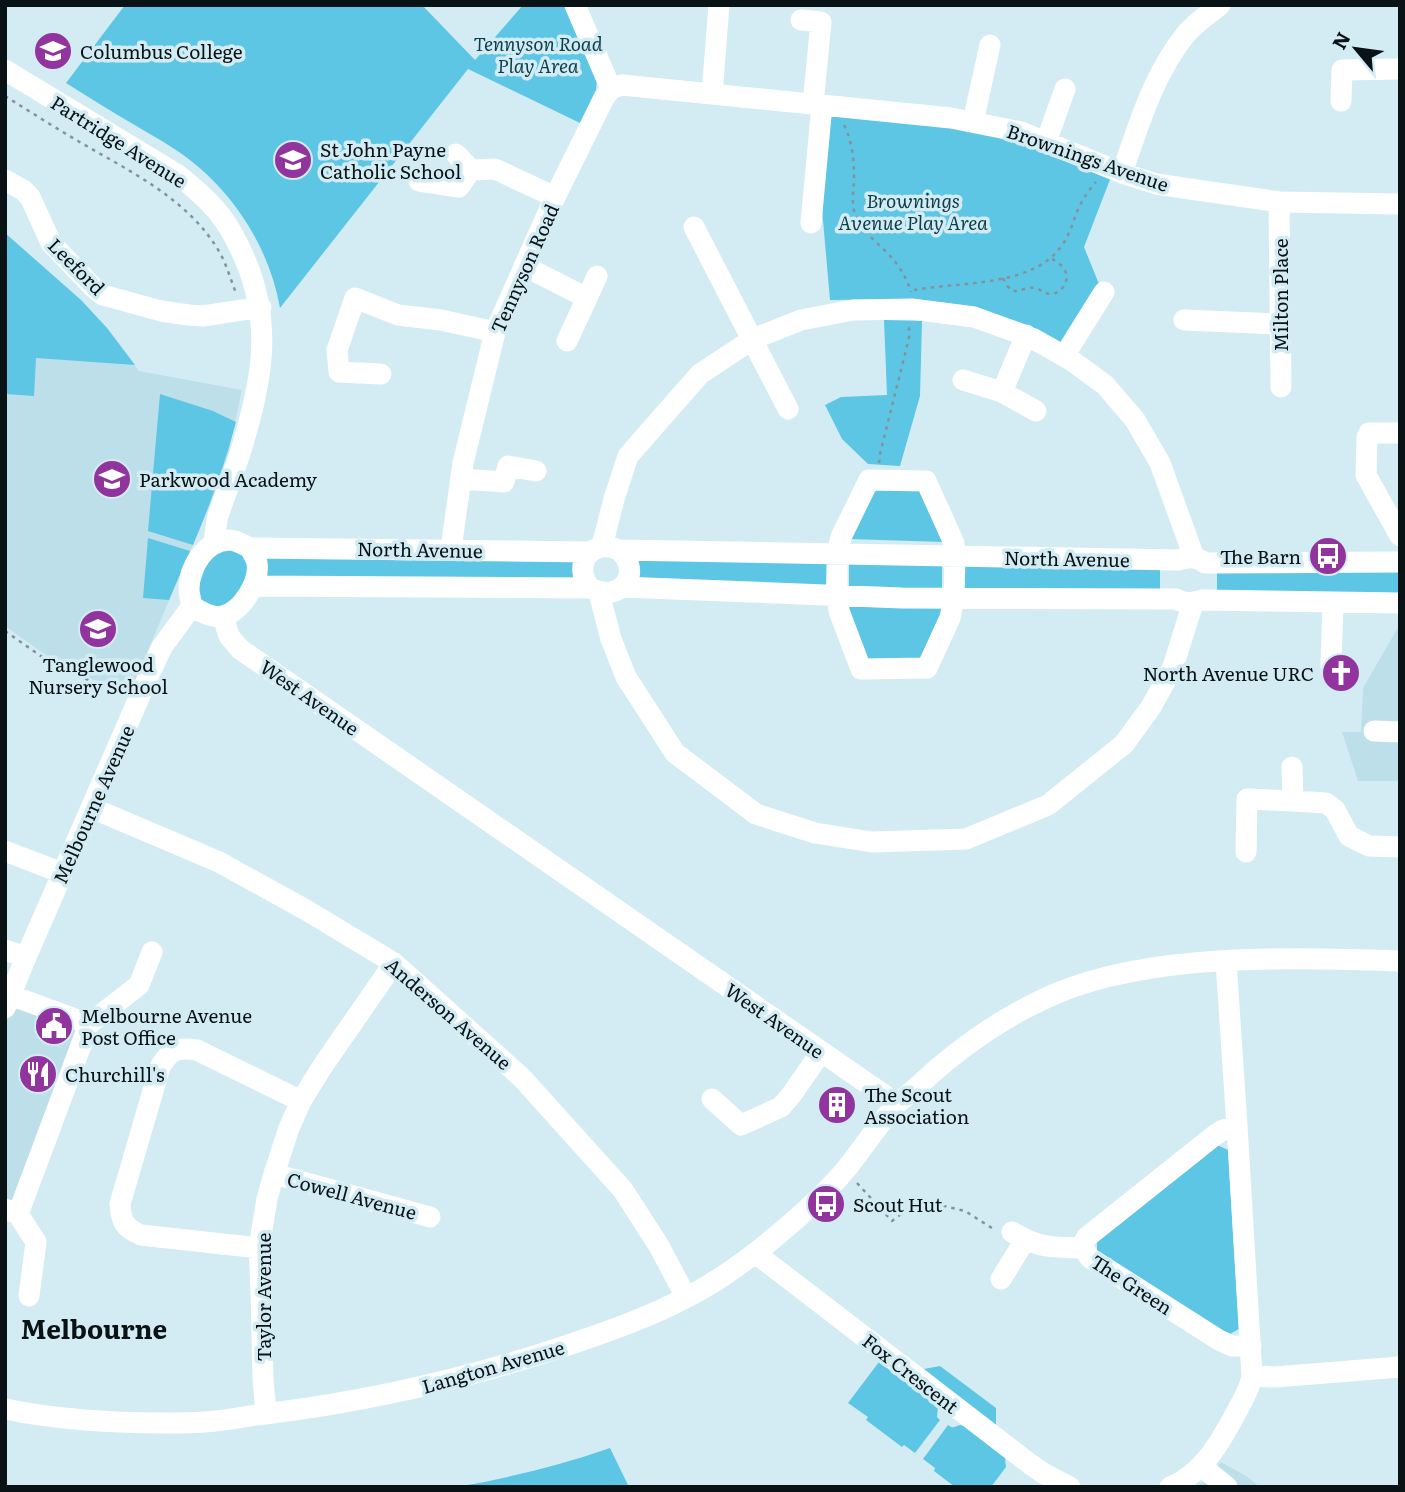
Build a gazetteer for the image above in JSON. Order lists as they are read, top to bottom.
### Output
{
  "streets": {
    "street": [
      "Partridge Avenue",
      "Brownings Avenue",
      "Leeford",
      "Tennyson Road",
      "Milton Place",
      "North Avenue",
      "West Avenue",
      "Melbourne Avenue",
      "Anderson Avenue",
      "Cowell Avenue",
      "The Green",
      "Taylor Avenue",
      "Langton Avenue",
      "Fox Crescent"
    ]
  },
  "crossings": [
    ["Partridge Avenue", "Leeford"],
    ["Partridge Avenue", "North Avenue"],
    ["Partridge Avenue", "West Avenue"],
    ["Partridge Avenue", "Melbourne Avenue"],
    ["Brownings Avenue", "Tennyson Road"],
    ["Brownings Avenue", "Milton Place"],
    ["Tennyson Road", "North Avenue"],
    ["North Avenue", "West Avenue"],
    ["North Avenue", "Melbourne Avenue"],
    ["West Avenue", "Melbourne Avenue"],
    ["West Avenue", "Langton Avenue"],
    ["Melbourne Avenue", "Anderson Avenue"],
    ["Anderson Avenue", "Taylor Avenue"],
    ["Anderson Avenue", "Langton Avenue"],
    ["Cowell Avenue", "Taylor Avenue"],
    ["Taylor Avenue", "Langton Avenue"],
    ["Langton Avenue", "Fox Crescent"]
  ],
  "districts": ["Melbourne"],
  "parks": ["Tennyson Road Play Area", "Brownings Avenue Play Area"],
  "places": {
    "school or university": [
      "Columbus College",
      "St John Payne Catholic School",
      "Parkwood Academy",
      "Tanglewood Nursery School"
    ],
    "bus stop": ["The Barn", "Scout Hut"],
    "church": ["North Avenue URC"],
    "public building": ["Melbourne Avenue Post Office"],
    "restaurant": ["Churchill's"],
    "building": ["The Scout Association"]
  },
  "north": "top left"
}
